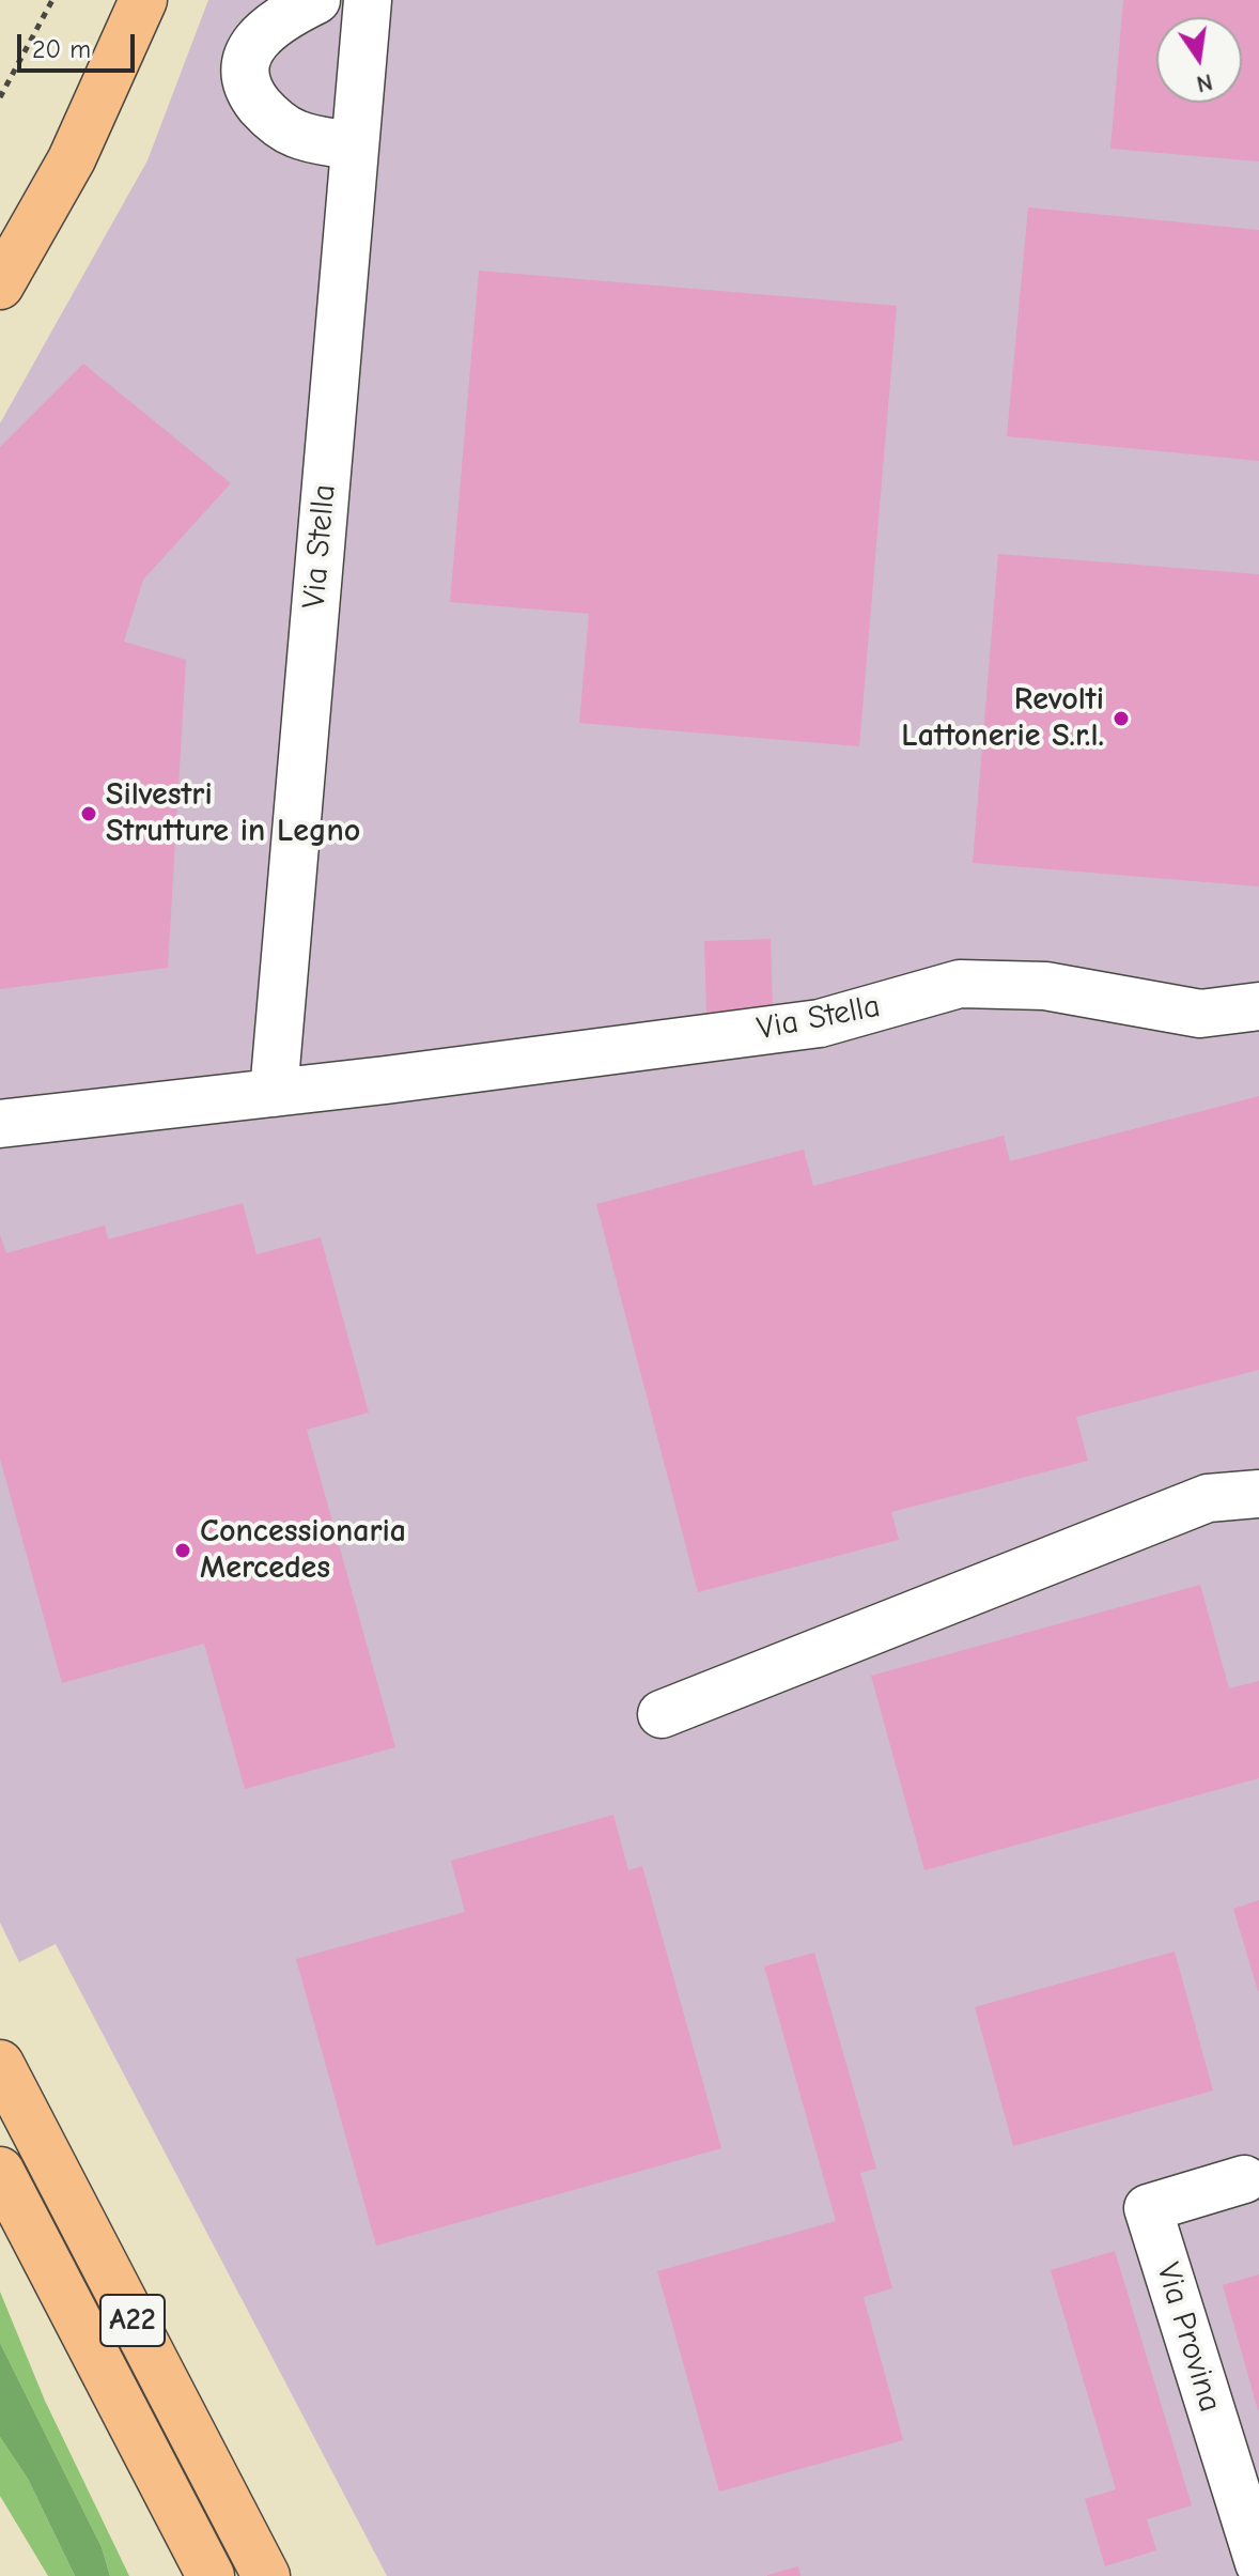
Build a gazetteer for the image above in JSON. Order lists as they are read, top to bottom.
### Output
{
  "streets": {
    "main road": ["A22"],
    "street": ["Via Stella", "Via Provina"]
  },
  "places": ["Revolti Lattonerie S.r.l.", "Silvestri Strutture in Legno", "Concessionaria Mercedes"],
  "scale_bar": "20 m",
  "north": "bottom"
}
